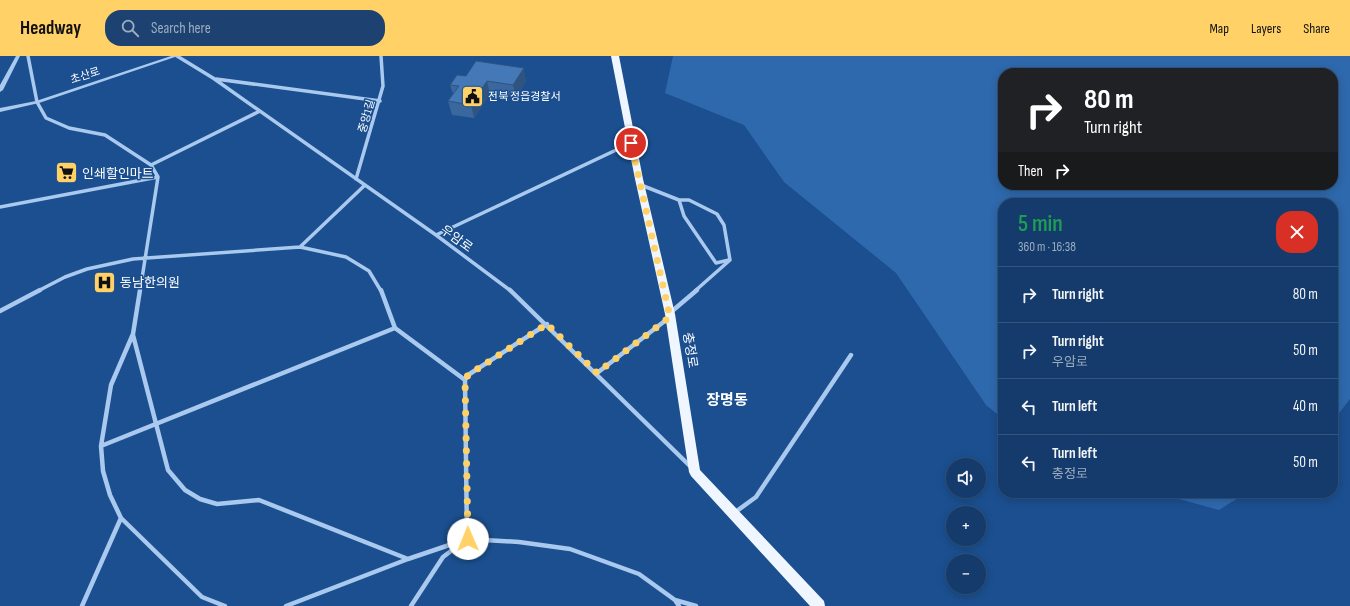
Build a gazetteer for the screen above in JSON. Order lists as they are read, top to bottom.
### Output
{
  "streets": {
    "main road": ["충정로"],
    "street": ["초산로", "중앙1길", "우암로"]
  },
  "crossings": [
    ["초산로", "우암로"],
    ["중앙1길", "우암로"],
    ["우암로", "충정로"]
  ],
  "districts": ["장명동"],
  "places": {
    "public building": ["전북 정읍경찰서"],
    "supermarket": ["인쇄할인마트"],
    "hospital": ["동남한의원"]
  },
  "page": {
    "header": "Headway",
    "search": "Search here",
    "nav": ["Map", "Layers", "Share"],
    "turn": ["80 m", "Turn right"],
    "then": "Then",
    "heading": ["5 min", "360 m · 16:38"],
    "list": [
      {
        "name": "Turn right",
        "value": "80 m"
      },
      {
        "name": "Turn right",
        "note": "우암로",
        "value": "50 m"
      },
      {
        "name": "Turn left",
        "value": "40 m"
      },
      {
        "name": "Turn left",
        "note": "충정로",
        "value": "50 m"
      }
    ],
    "map_buttons": ["+", "−"]
  }
}
